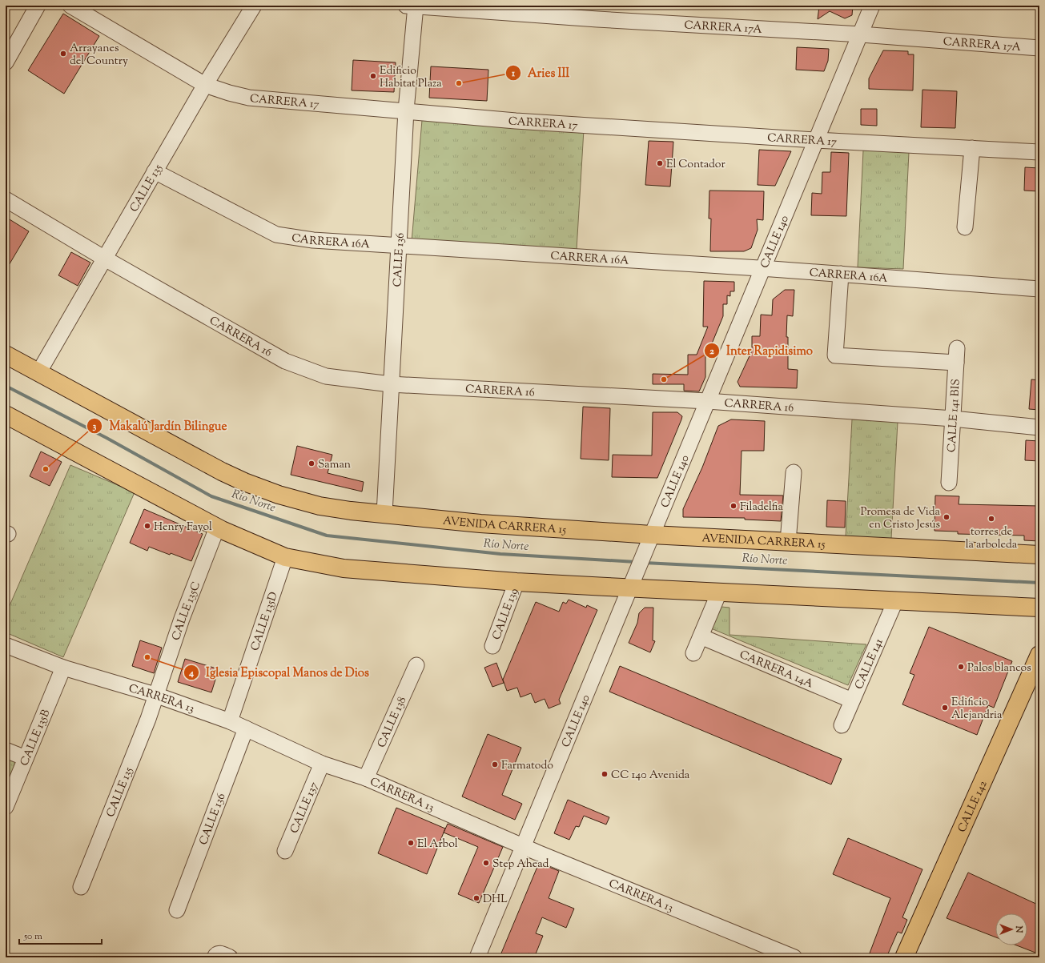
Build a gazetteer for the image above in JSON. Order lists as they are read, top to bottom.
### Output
{
  "streets": {
    "main road": ["AVENIDA CARRERA 15", "CALLE 142"],
    "street": [
      "CARRERA 17A",
      "CARRERA 17",
      "CALLE 135",
      "CARRERA 16A",
      "CALLE 140",
      "CALLE 136",
      "CARRERA 16",
      "CALLE 141 BIS",
      "CALLE 135C",
      "CALLE 139",
      "CALLE 135D",
      "CALLE 141",
      "CARRERA 14A",
      "CARRERA 13",
      "CALLE 138",
      "CALLE 135B",
      "CALLE 137"
    ]
  },
  "crossings": [
    ["CARRERA 17A", "CALLE 140"],
    ["CARRERA 17A", "CALLE 136"],
    ["CARRERA 17", "CALLE 135"],
    ["CARRERA 17", "CALLE 140"],
    ["CARRERA 17", "CALLE 136"],
    ["CALLE 135", "CARRERA 16A"],
    ["CALLE 135", "CARRERA 16"],
    ["CALLE 135", "AVENIDA CARRERA 15"],
    ["CALLE 135", "CALLE 135C"],
    ["CALLE 135", "CARRERA 13"],
    ["CARRERA 16A", "CALLE 140"],
    ["CARRERA 16A", "CALLE 136"],
    ["CARRERA 16A", "CALLE 141 BIS"],
    ["CALLE 140", "CARRERA 16"],
    ["CALLE 140", "AVENIDA CARRERA 15"],
    ["CALLE 140", "CARRERA 13"],
    ["CALLE 136", "CARRERA 16"],
    ["CALLE 136", "AVENIDA CARRERA 15"],
    ["CALLE 136", "CARRERA 13"],
    ["CARRERA 16", "CALLE 141 BIS"],
    ["CALLE 135C", "CARRERA 13"],
    ["CALLE 135D", "CARRERA 13"],
    ["CALLE 141", "CARRERA 14A"],
    ["CARRERA 13", "CALLE 138"],
    ["CARRERA 13", "CALLE 135B"],
    ["CARRERA 13", "CALLE 137"]
  ],
  "water": ["Río Norte"],
  "places": [
    "Arrayanes del Country",
    "Edificio Habitat Plaza",
    "Aries III",
    "El Contador",
    "Inter Rapidisimo",
    "Saman",
    "Makalú Jardín Bilingue",
    "Filadelfia",
    "Promesa de Vida en Cristo Jesús",
    "torres de la arboleda",
    "Henry Fayol",
    "Iglesia Episcopal Manos de Dios",
    "Palos blancos",
    "Edificio Alejandria",
    "Farmatodo",
    "CC 140 Avenida",
    "El Arbol",
    "Step Ahead",
    "DHL"
  ],
  "scale_bar": "50 m",
  "north": "right"
}
